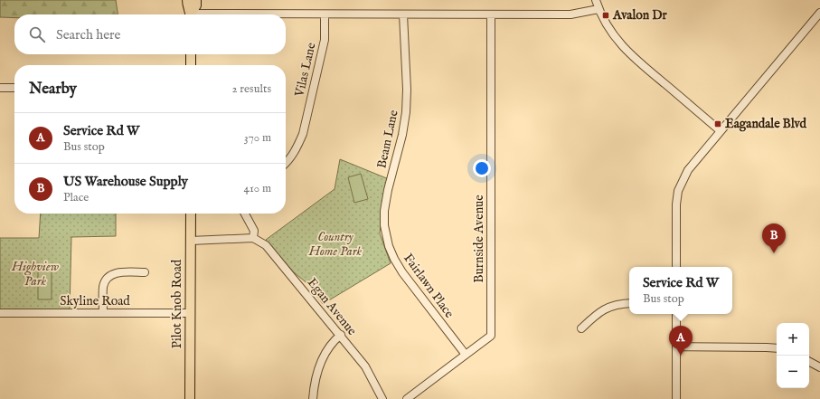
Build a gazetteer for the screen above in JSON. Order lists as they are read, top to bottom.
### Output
{
  "streets": {
    "main road": ["Pilot Knob Road"],
    "street": [
      "Vilas Lane",
      "Beam Lane",
      "Burnside Avenue",
      "Fairlawn Place",
      "Skyline Road",
      "Egan Avenue"
    ]
  },
  "crossings": [
    ["Beam Lane", "Fairlawn Place"],
    ["Burnside Avenue", "Fairlawn Place"],
    ["Skyline Road", "Pilot Knob Road"]
  ],
  "parks": ["Country Home Park", "Highview Park"],
  "places": {
    "transit": ["Avalon Dr", "Eagandale Blvd"]
  },
  "page": {
    "search": "Search here",
    "heading": ["Nearby", "2 results"],
    "list": [
      {
        "mark": "A",
        "name": "Service Rd W",
        "note": "Bus stop",
        "value": "370 m"
      },
      {
        "mark": "B",
        "name": "US Warehouse Supply",
        "note": "Place",
        "value": "410 m"
      }
    ],
    "pins": ["B", "A"],
    "popup": ["Service Rd W", "Bus stop"],
    "map_buttons": ["+", "−"]
  }
}
